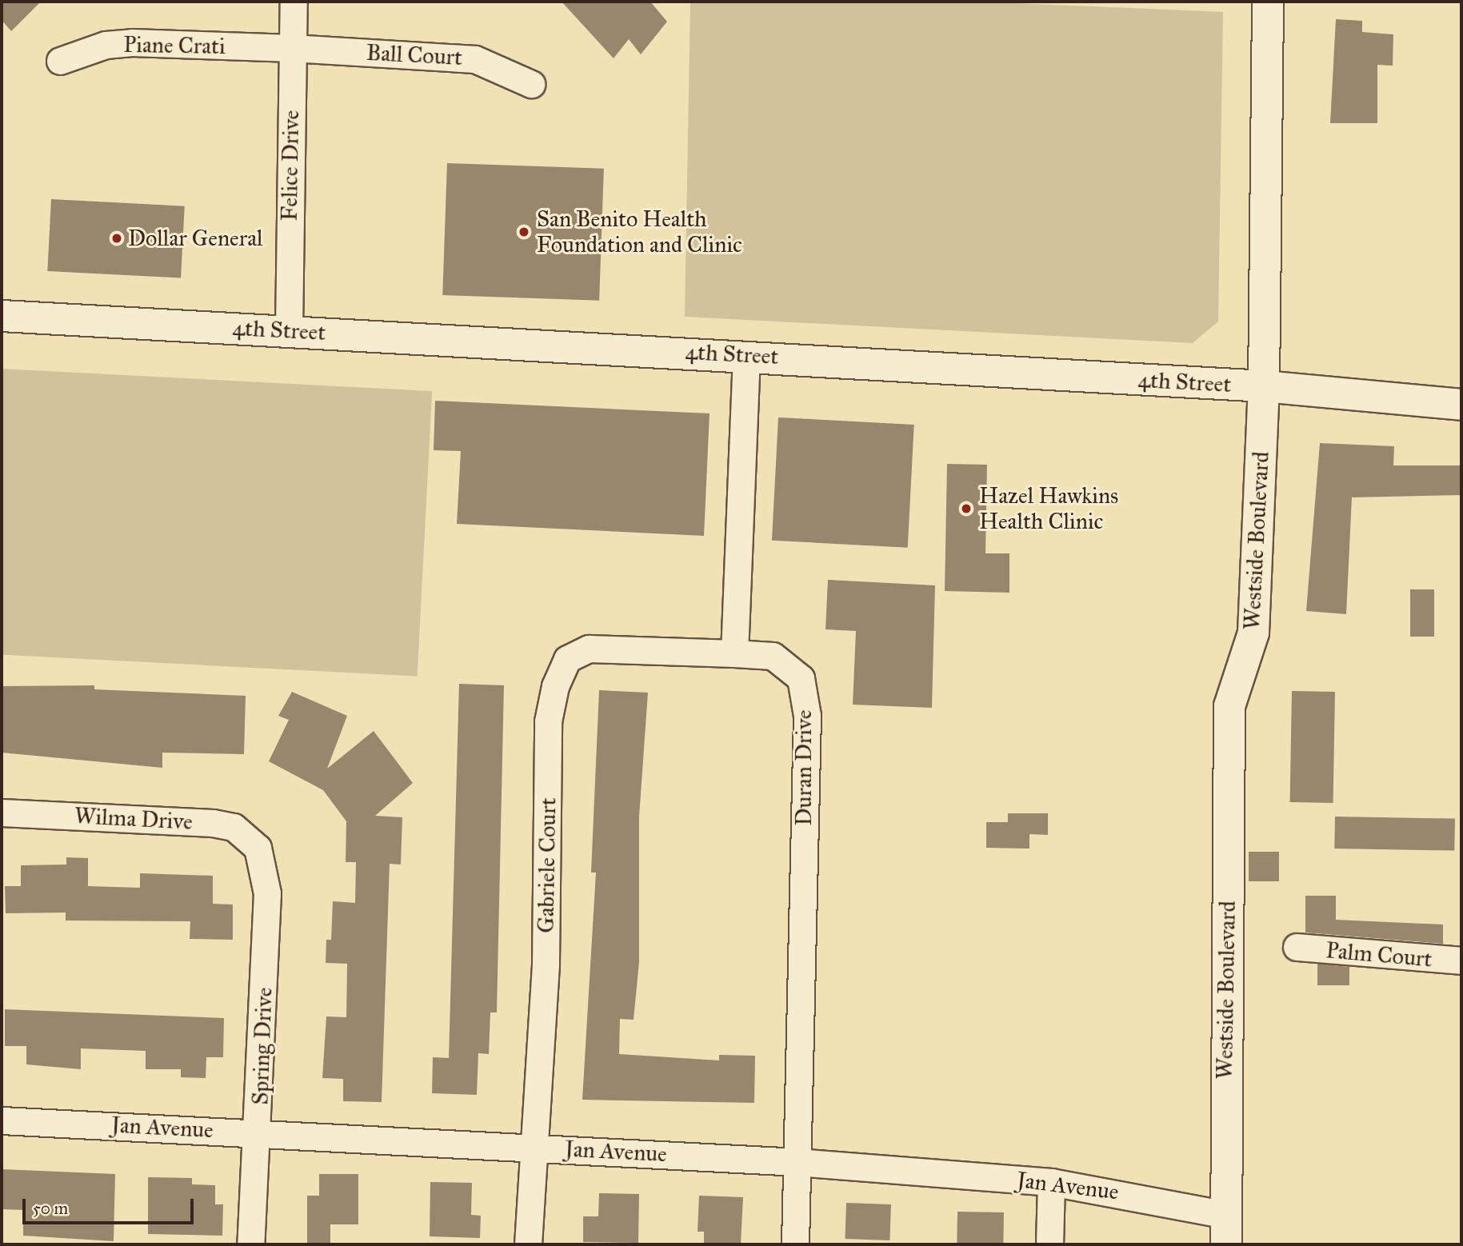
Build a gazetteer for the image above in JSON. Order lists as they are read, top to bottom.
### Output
{
  "streets": {
    "main road": ["4th Street", "Westside Boulevard"],
    "street": [
      "Piane Crati",
      "Ball Court",
      "Felice Drive",
      "Duran Drive",
      "Wilma Drive",
      "Gabriele Court",
      "Palm Court",
      "Spring Drive",
      "Jan Avenue"
    ]
  },
  "crossings": [
    ["Piane Crati", "Ball Court"],
    ["Piane Crati", "Felice Drive"],
    ["Ball Court", "Felice Drive"],
    ["Felice Drive", "4th Street"],
    ["4th Street", "Westside Boulevard"],
    ["Westside Boulevard", "Jan Avenue"],
    ["Duran Drive", "Gabriele Court"],
    ["Duran Drive", "Jan Avenue"],
    ["Wilma Drive", "Spring Drive"],
    ["Gabriele Court", "Jan Avenue"],
    ["Spring Drive", "Jan Avenue"]
  ],
  "places": ["San Benito Health Foundation and Clinic", "Dollar General", "Hazel Hawkins Health Clinic"],
  "scale_bar": "50 m"
}
